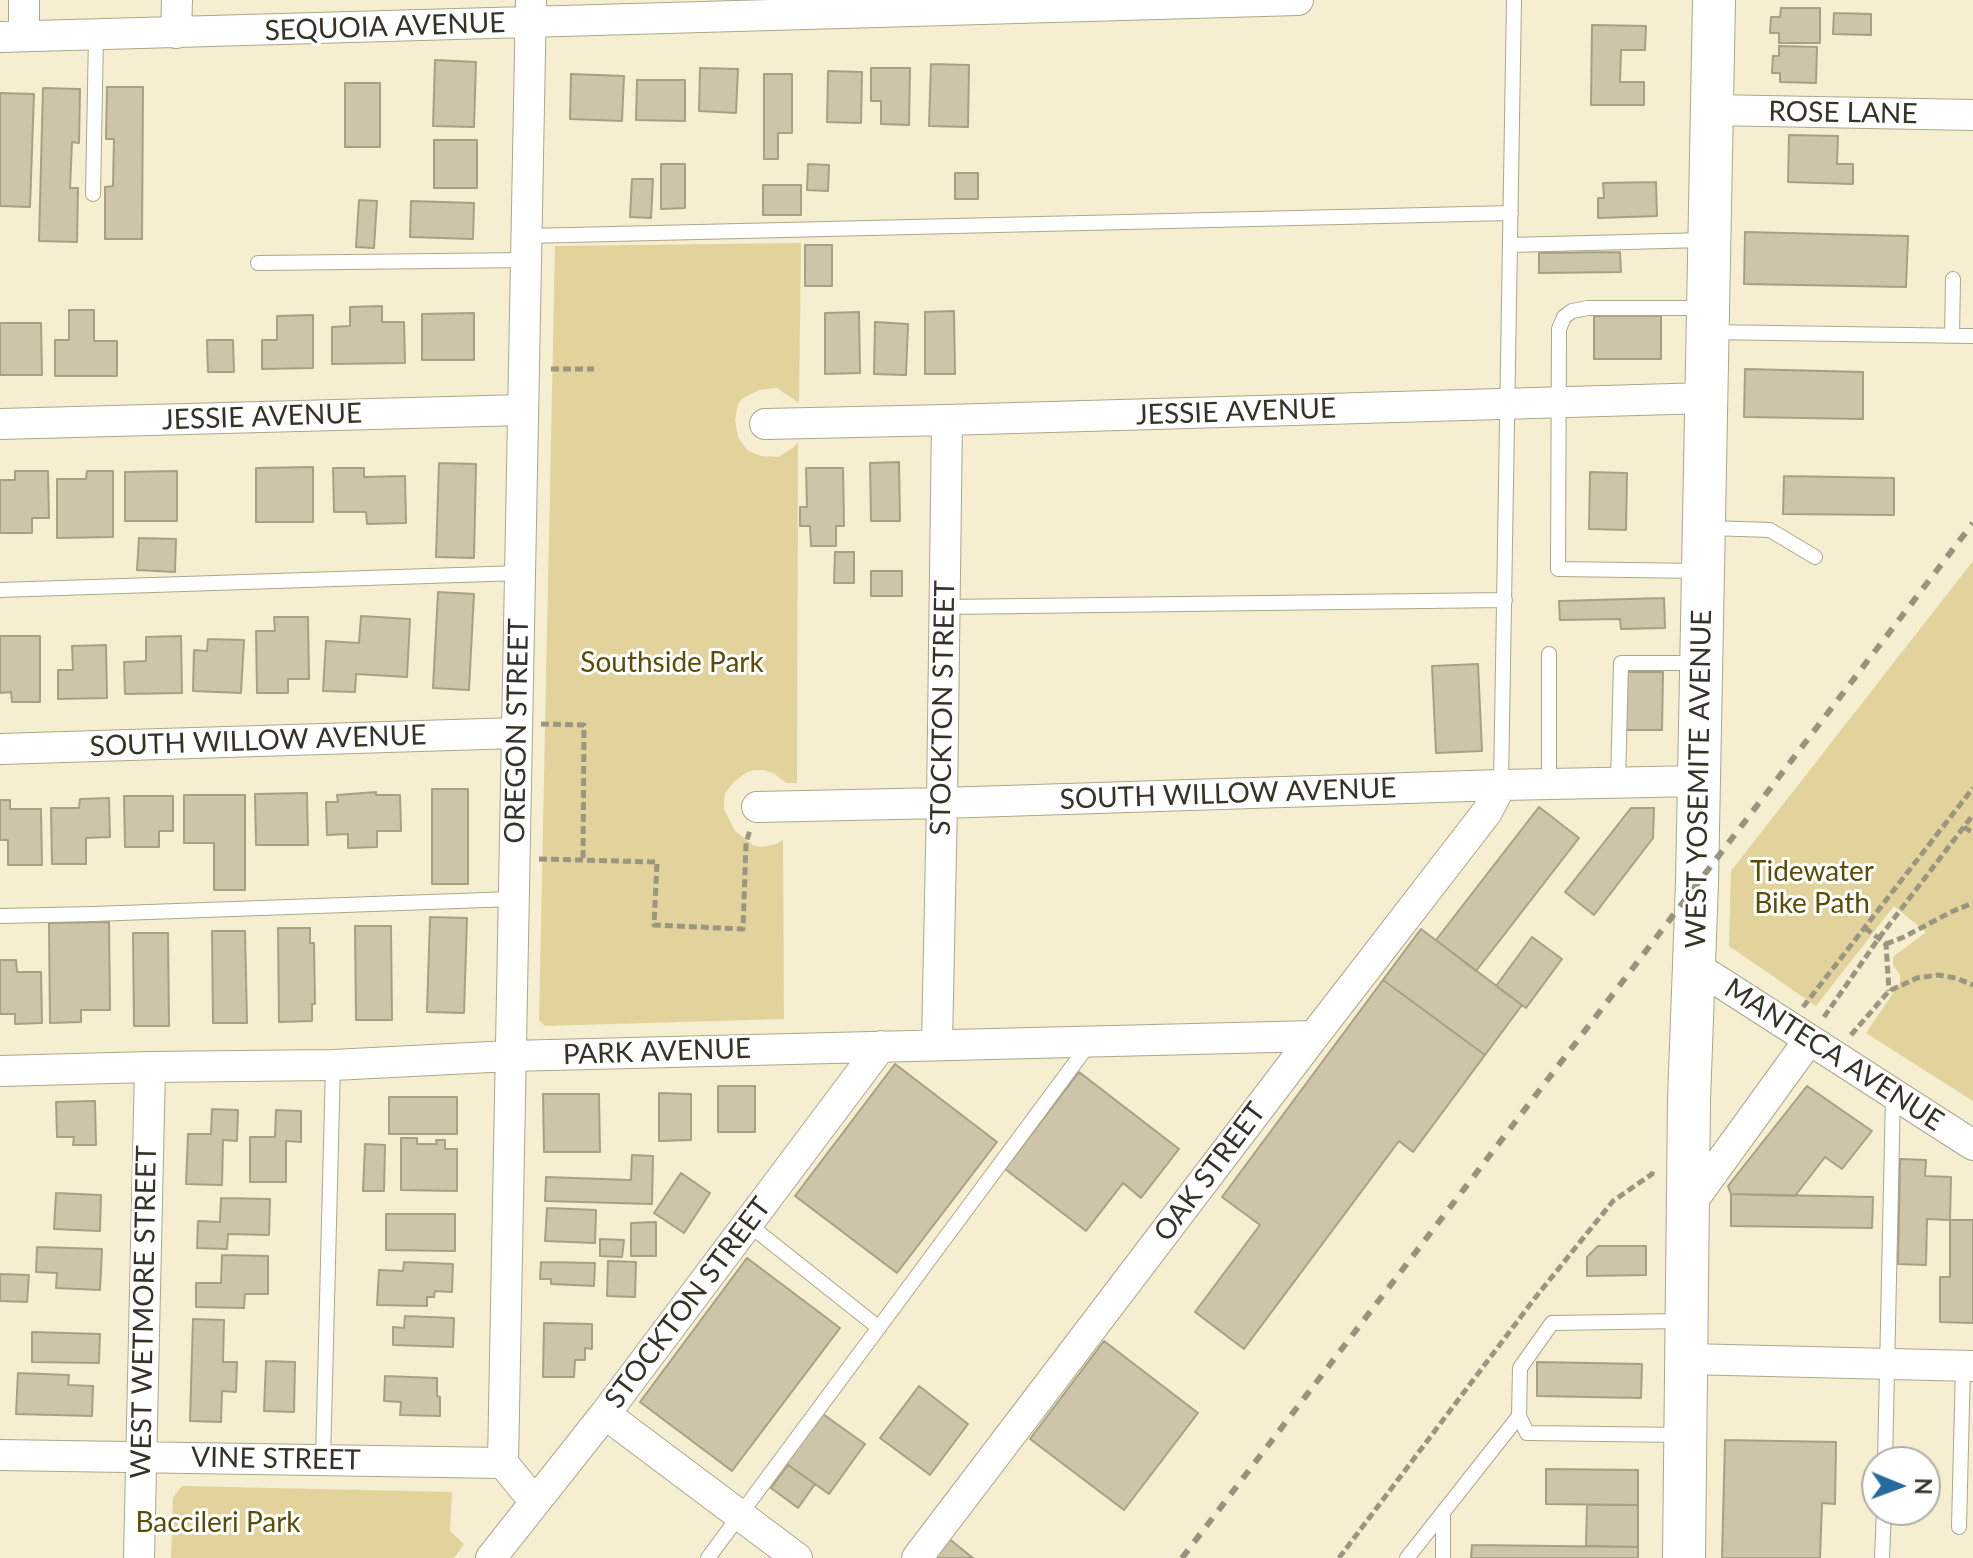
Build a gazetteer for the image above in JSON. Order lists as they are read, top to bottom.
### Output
{
  "streets": {
    "main road": ["WEST YOSEMITE AVENUE"],
    "street": [
      "SEQUOIA AVENUE",
      "ROSE LANE",
      "JESSIE AVENUE",
      "STOCKTON STREET",
      "OREGON STREET",
      "SOUTH WILLOW AVENUE",
      "PARK AVENUE",
      "MANTECA AVENUE",
      "OAK STREET",
      "WEST WETMORE STREET",
      "VINE STREET"
    ]
  },
  "crossings": [
    ["SEQUOIA AVENUE", "OREGON STREET"],
    ["ROSE LANE", "WEST YOSEMITE AVENUE"],
    ["JESSIE AVENUE", "STOCKTON STREET"],
    ["JESSIE AVENUE", "OREGON STREET"],
    ["JESSIE AVENUE", "WEST YOSEMITE AVENUE"],
    ["STOCKTON STREET", "SOUTH WILLOW AVENUE"],
    ["STOCKTON STREET", "PARK AVENUE"],
    ["OREGON STREET", "SOUTH WILLOW AVENUE"],
    ["OREGON STREET", "PARK AVENUE"],
    ["OREGON STREET", "VINE STREET"],
    ["SOUTH WILLOW AVENUE", "WEST YOSEMITE AVENUE"],
    ["SOUTH WILLOW AVENUE", "OAK STREET"],
    ["WEST YOSEMITE AVENUE", "MANTECA AVENUE"],
    ["PARK AVENUE", "OAK STREET"],
    ["PARK AVENUE", "WEST WETMORE STREET"],
    ["WEST WETMORE STREET", "VINE STREET"]
  ],
  "parks": ["Southside Park", "Tidewater Bike Path", "Baccileri Park"],
  "north": "right"
}
